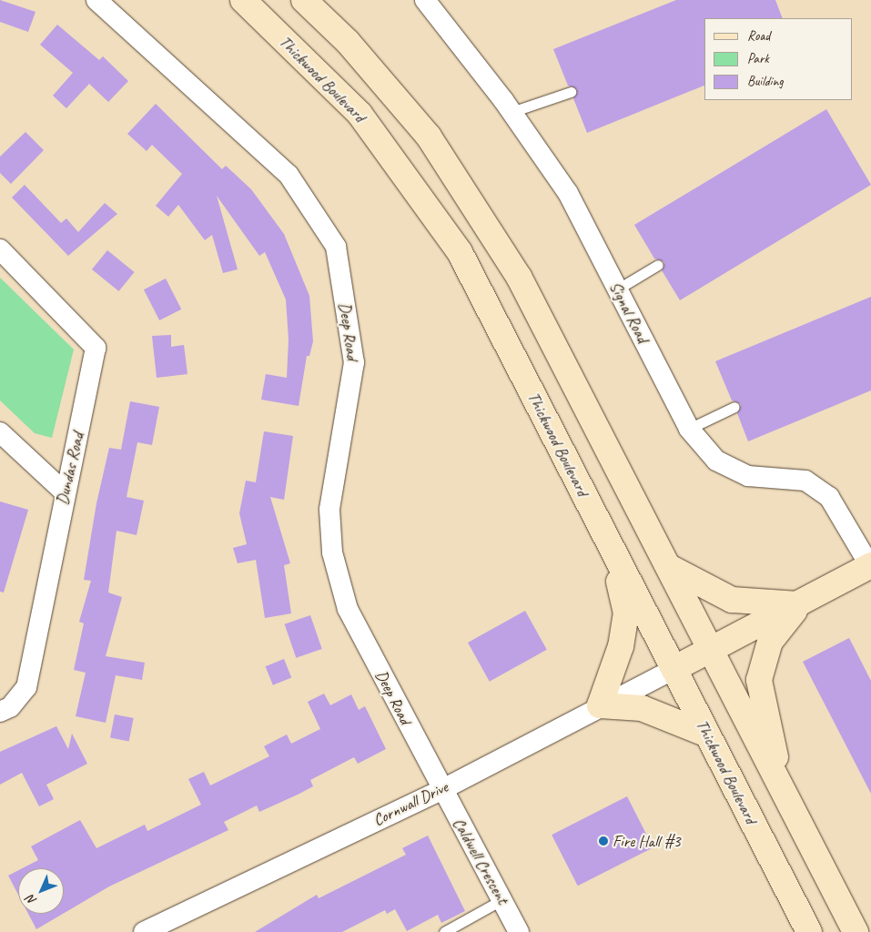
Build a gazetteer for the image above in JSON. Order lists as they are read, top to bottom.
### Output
{
  "streets": {
    "main road": ["Thickwood Boulevard", "Signal Road"],
    "street": [
      "Deep Road",
      "Dundas Road",
      "Cornwall Drive",
      "Caldwell Crescent"
    ]
  },
  "crossings": [
    ["Thickwood Boulevard", "Signal Road"],
    ["Thickwood Boulevard", "Cornwall Drive"],
    ["Signal Road", "Cornwall Drive"],
    ["Deep Road", "Cornwall Drive"],
    ["Deep Road", "Caldwell Crescent"],
    ["Cornwall Drive", "Caldwell Crescent"]
  ],
  "places": ["Fire Hall #3"],
  "legend": ["Road", "Park", "Building"],
  "north": "bottom left"
}
